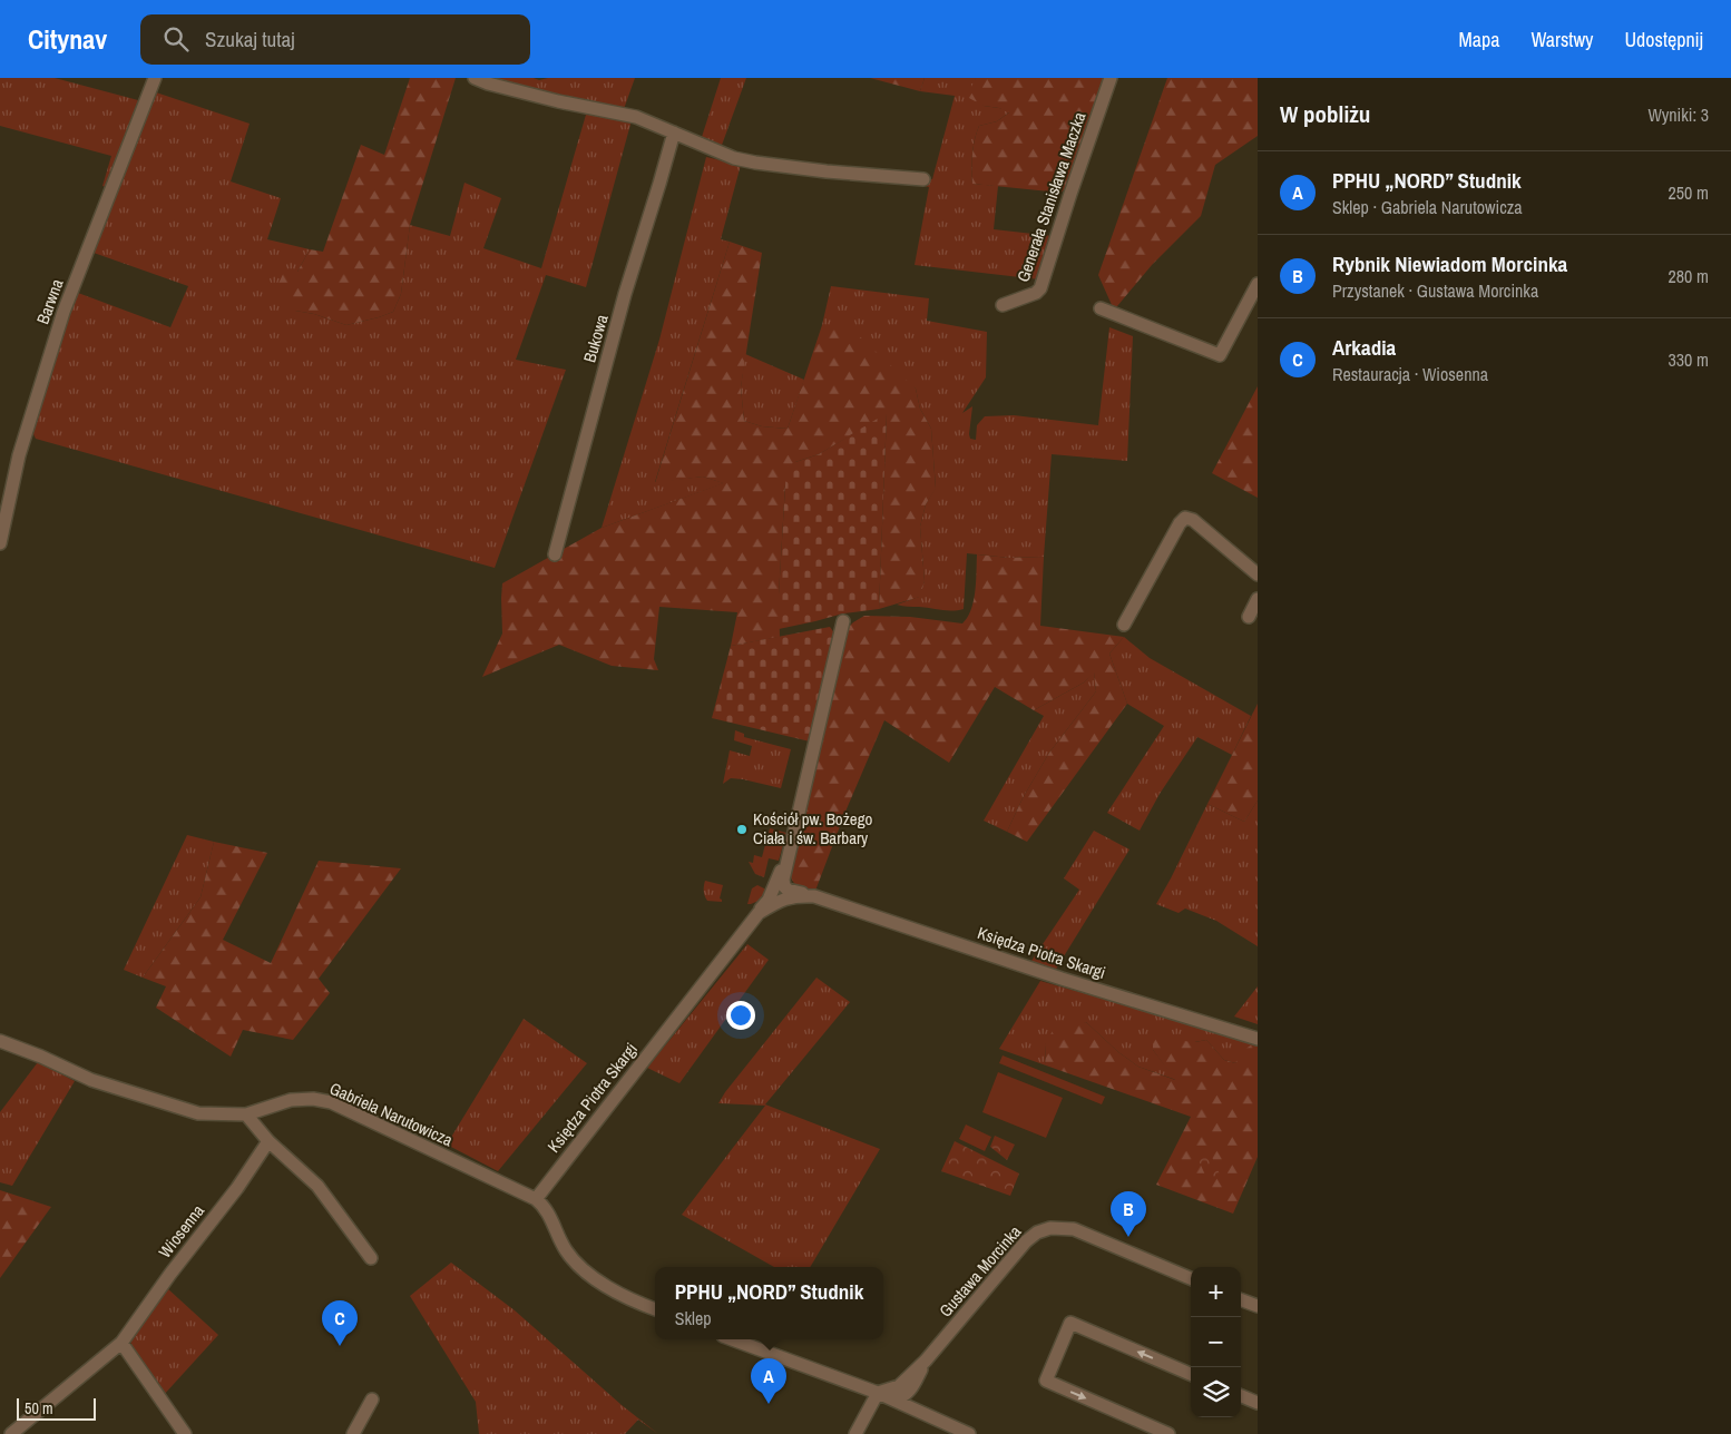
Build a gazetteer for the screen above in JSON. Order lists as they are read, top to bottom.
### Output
{
  "streets": {
    "street": [
      "Generała Stanisława Maczka",
      "Barwna",
      "Bukowa",
      "Księdza Piotra Skargi",
      "Gabriela Narutowicza",
      "Wiosenna",
      "Gustawa Morcinka"
    ]
  },
  "crossings": [
    ["Księdza Piotra Skargi", "Gabriela Narutowicza"]
  ],
  "places": ["Kościół pw. Bożego Ciała i św. Barbary"],
  "scale_bar": "50 m",
  "page": {
    "header": "Citynav",
    "search": "Szukaj tutaj",
    "nav": ["Mapa", "Warstwy", "Udostępnij"],
    "heading": ["W pobliżu", "Wyniki: 3"],
    "list": [
      {
        "mark": "A",
        "name": "PPHU „NORD” Studnik",
        "note": "Sklep · Gabriela Narutowicza",
        "value": "250 m"
      },
      {
        "mark": "B",
        "name": "Rybnik Niewiadom Morcinka",
        "note": "Przystanek · Gustawa Morcinka",
        "value": "280 m"
      },
      {
        "mark": "C",
        "name": "Arkadia",
        "note": "Restauracja · Wiosenna",
        "value": "330 m"
      }
    ],
    "pins": ["B", "C", "A"],
    "map_buttons": ["+", "−"],
    "popup": ["PPHU „NORD” Studnik", "Sklep"],
    "scale": "50 m"
  }
}
